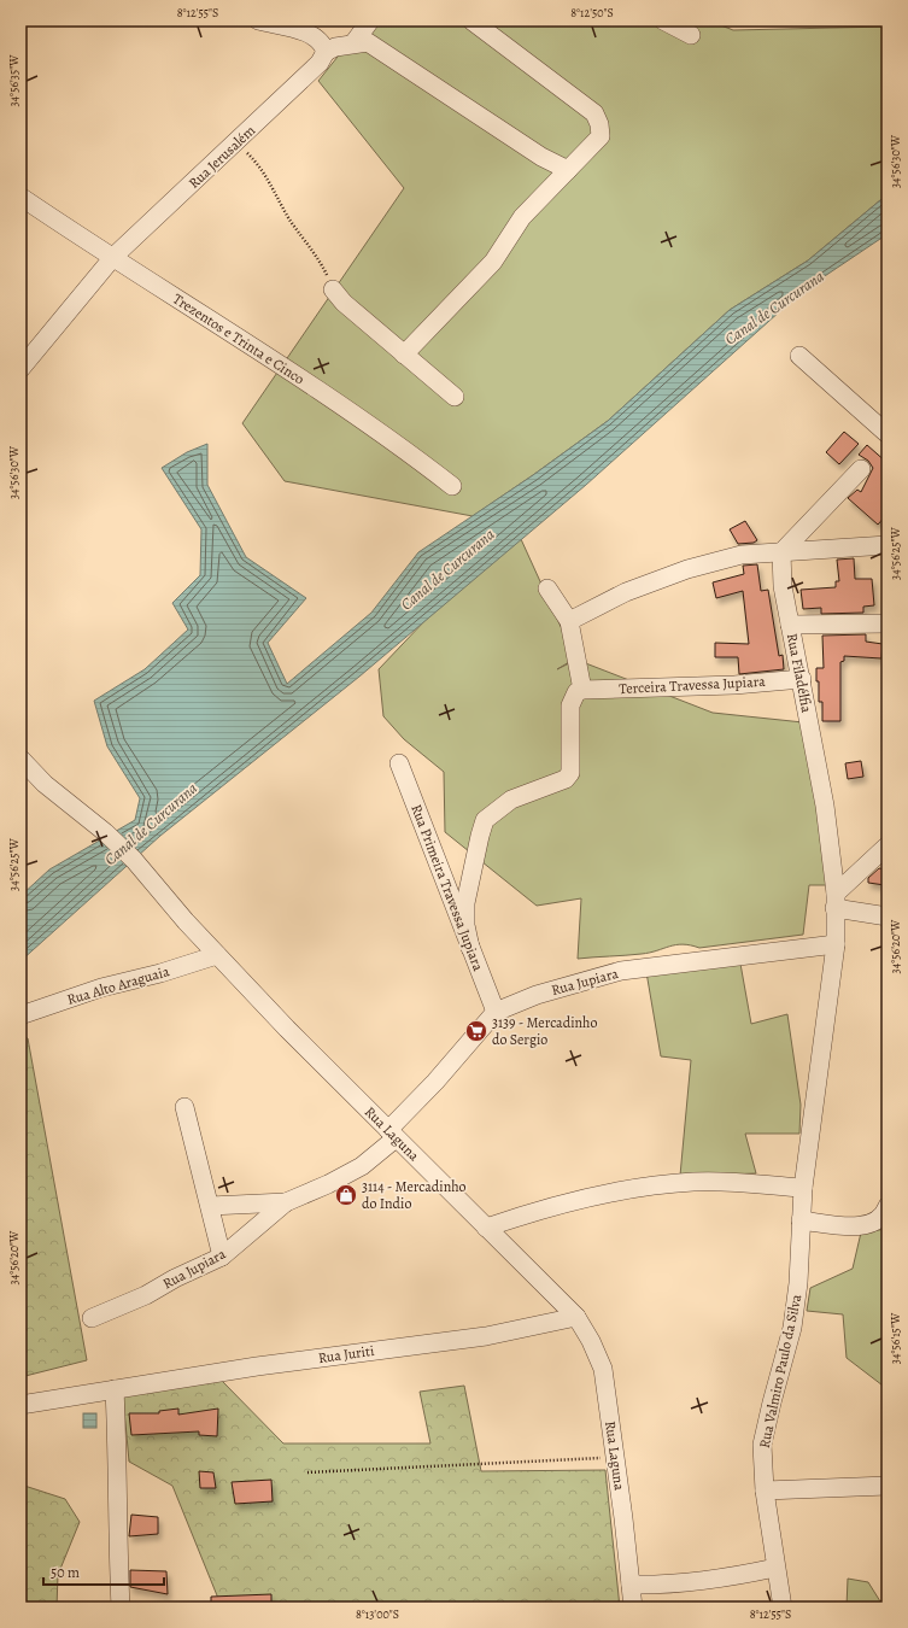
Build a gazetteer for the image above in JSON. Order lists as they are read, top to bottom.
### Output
{
  "streets": {
    "street": [
      "Rua Jerusalém",
      "Trezentos e Trinta e Cinco",
      "Rua Filadélfia",
      "Terceira Travessa Jupiara",
      "Rua Primeira Travessa Jupiara",
      "Rua Jupiara",
      "Rua Alto Araguaia",
      "Rua Laguna",
      "Rua Juriti",
      "Rua Valmiro Paulo da Silva"
    ]
  },
  "crossings": [
    ["Rua Jerusalém", "Trezentos e Trinta e Cinco"],
    ["Rua Filadélfia", "Terceira Travessa Jupiara"],
    ["Rua Filadélfia", "Rua Valmiro Paulo da Silva"],
    ["Rua Primeira Travessa Jupiara", "Rua Jupiara"],
    ["Rua Jupiara", "Rua Laguna"],
    ["Rua Jupiara", "Rua Valmiro Paulo da Silva"],
    ["Rua Alto Araguaia", "Rua Laguna"],
    ["Rua Laguna", "Rua Juriti"]
  ],
  "water": ["Canal de Curcurana"],
  "places": {
    "supermarket": ["3139 - Mercadinho do Sergio"],
    "shop": ["3114 - Mercadinho do Indio"]
  },
  "scale_bar": "50 m",
  "coordinates": [
    "8°12'55\"S",
    "8°12'50\"S",
    "34°56'35\"W",
    "34°56'30\"W",
    "34°56'25\"W",
    "34°56'20\"W",
    "34°56'15\"W",
    "8°13'00\"S"
  ]
}
